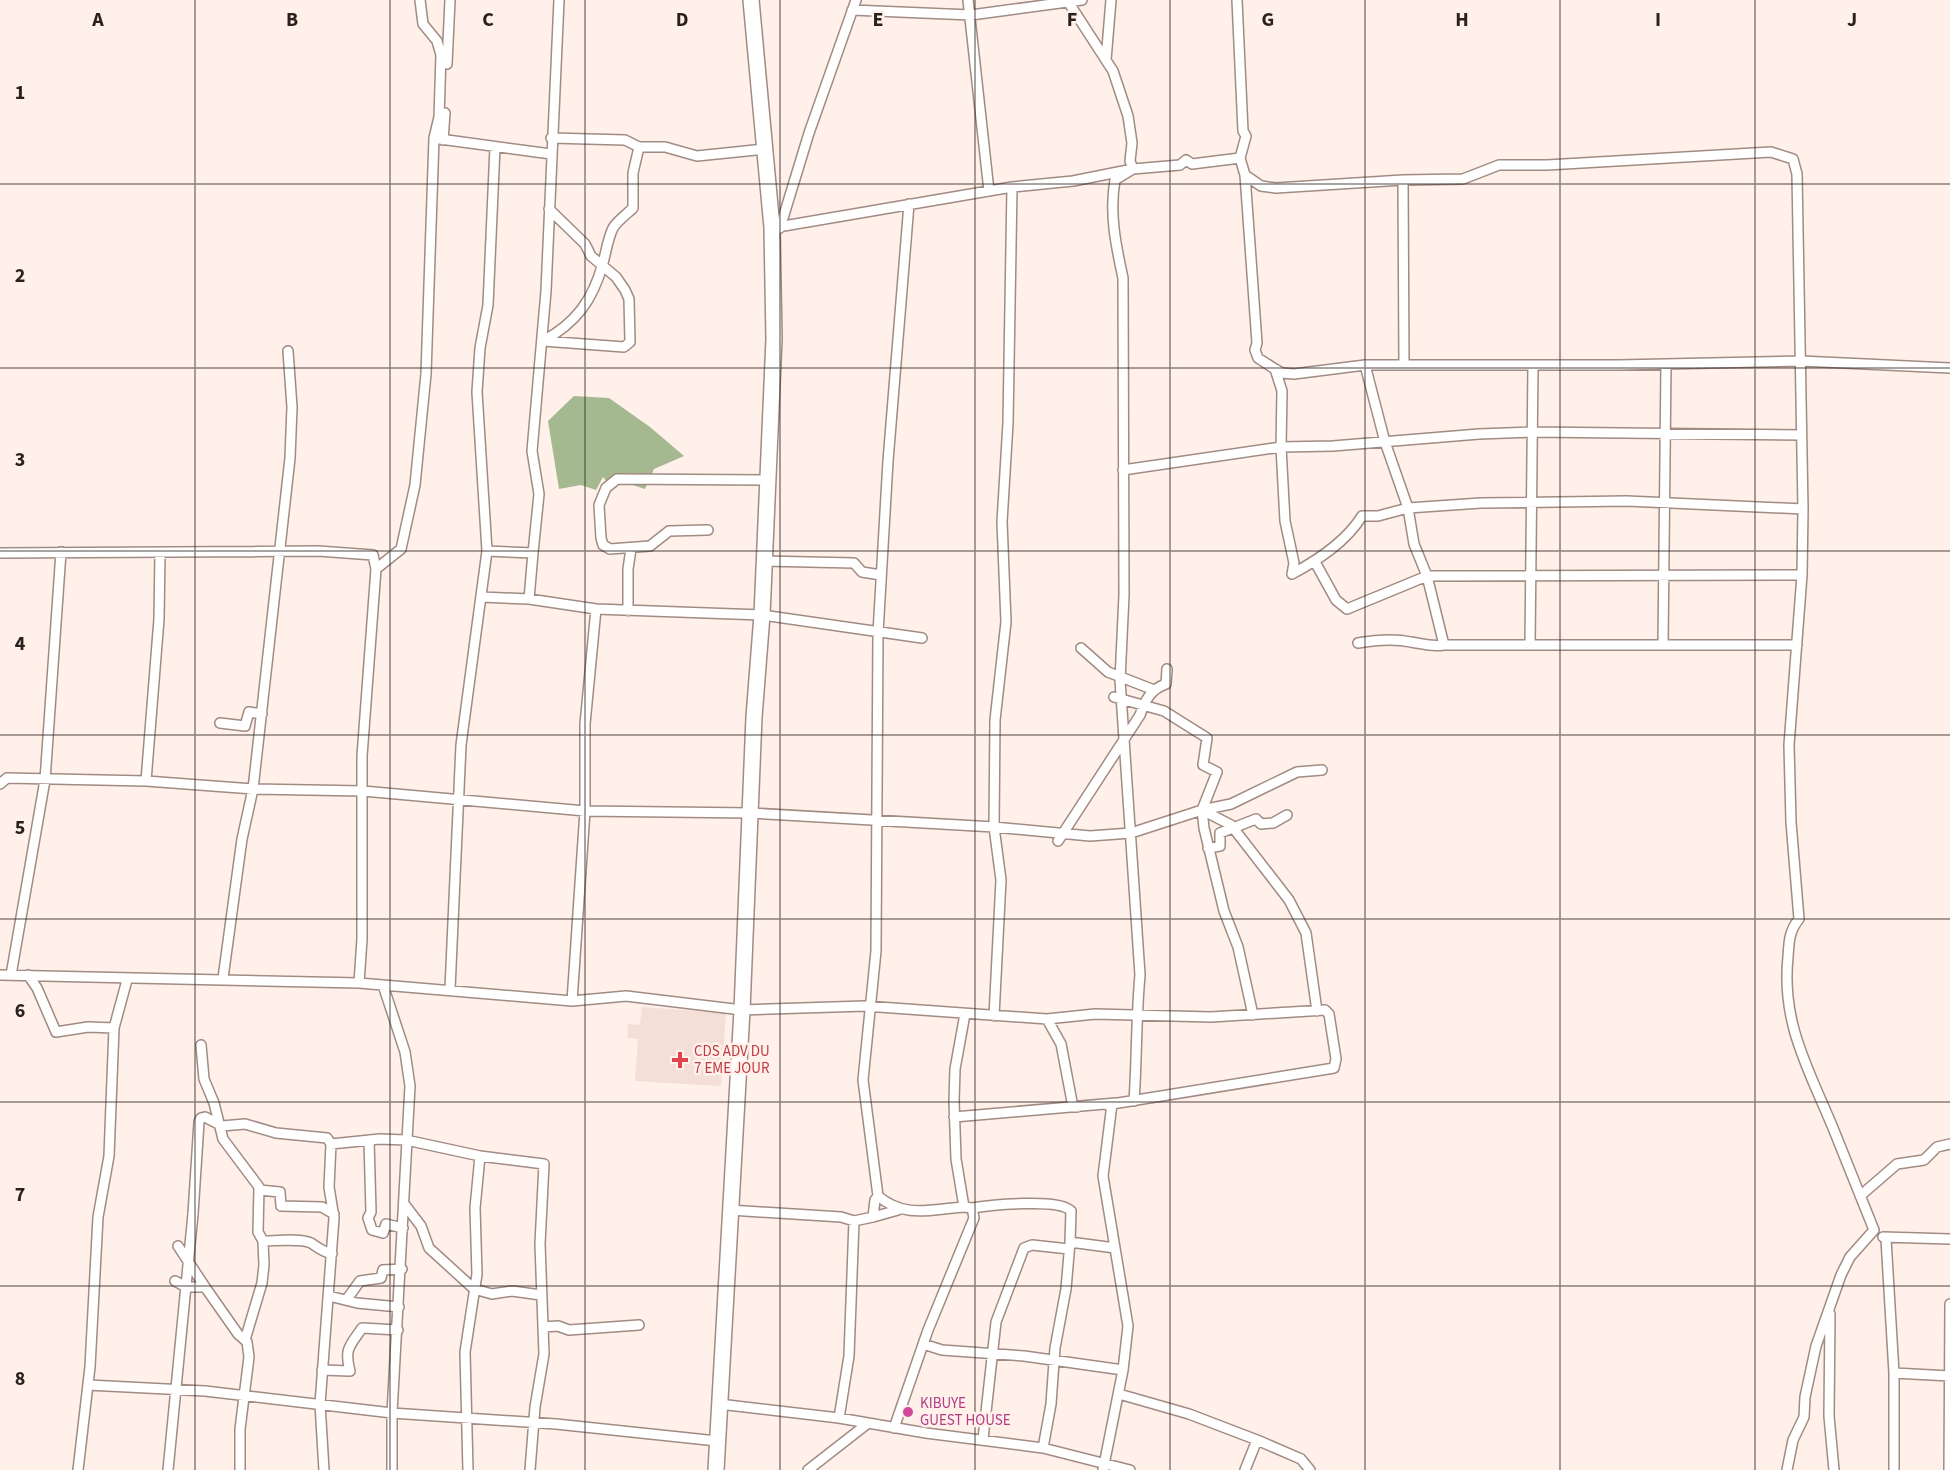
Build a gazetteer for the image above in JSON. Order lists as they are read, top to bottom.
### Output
{
  "places": {
    "health": ["CDS ADV DU 7 EME JOUR"],
    "other": ["KIBUYE GUEST HOUSE"]
  },
  "grid": {
    "columns": [
      "A",
      "B",
      "C",
      "D",
      "E",
      "F",
      "G",
      "H",
      "I",
      "J"
    ],
    "rows": [
      "1",
      "2",
      "3",
      "4",
      "5",
      "6",
      "7",
      "8"
    ]
  }
}
